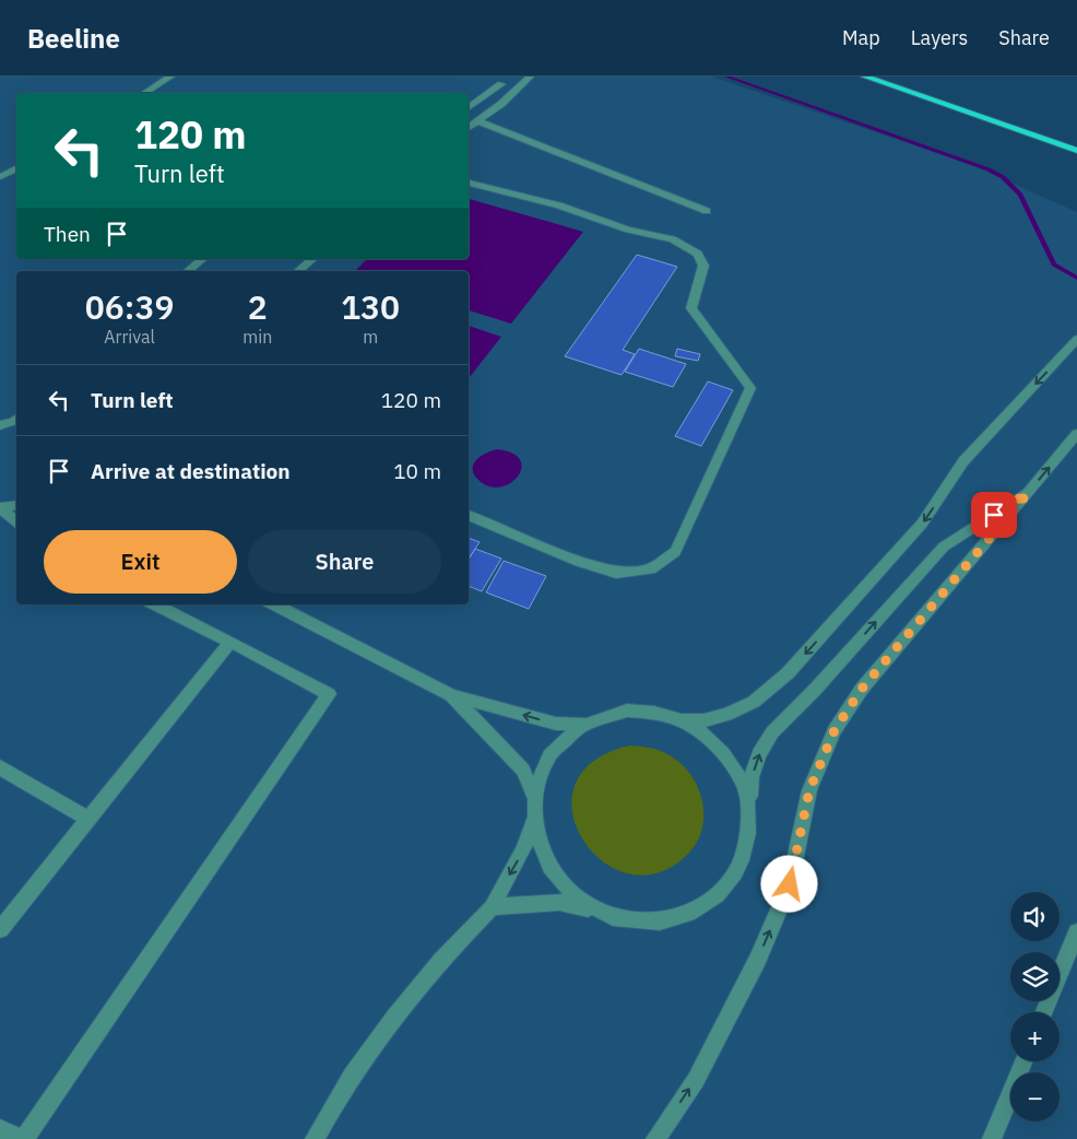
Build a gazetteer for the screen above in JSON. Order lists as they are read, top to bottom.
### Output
{
  "page": {
    "header": "Beeline",
    "nav": ["Map", "Layers", "Share"],
    "turn": ["120 m", "Turn left"],
    "then": "Then",
    "eta": [
      "06:39",
      "Arrival",
      "2",
      "min",
      "130",
      "m"
    ],
    "list": [
      {
        "name": "Turn left",
        "value": "120 m"
      },
      {
        "name": "Arrive at destination",
        "value": "10 m"
      }
    ],
    "buttons": ["Exit", "Share"],
    "map_buttons": ["+", "−"]
  }
}
